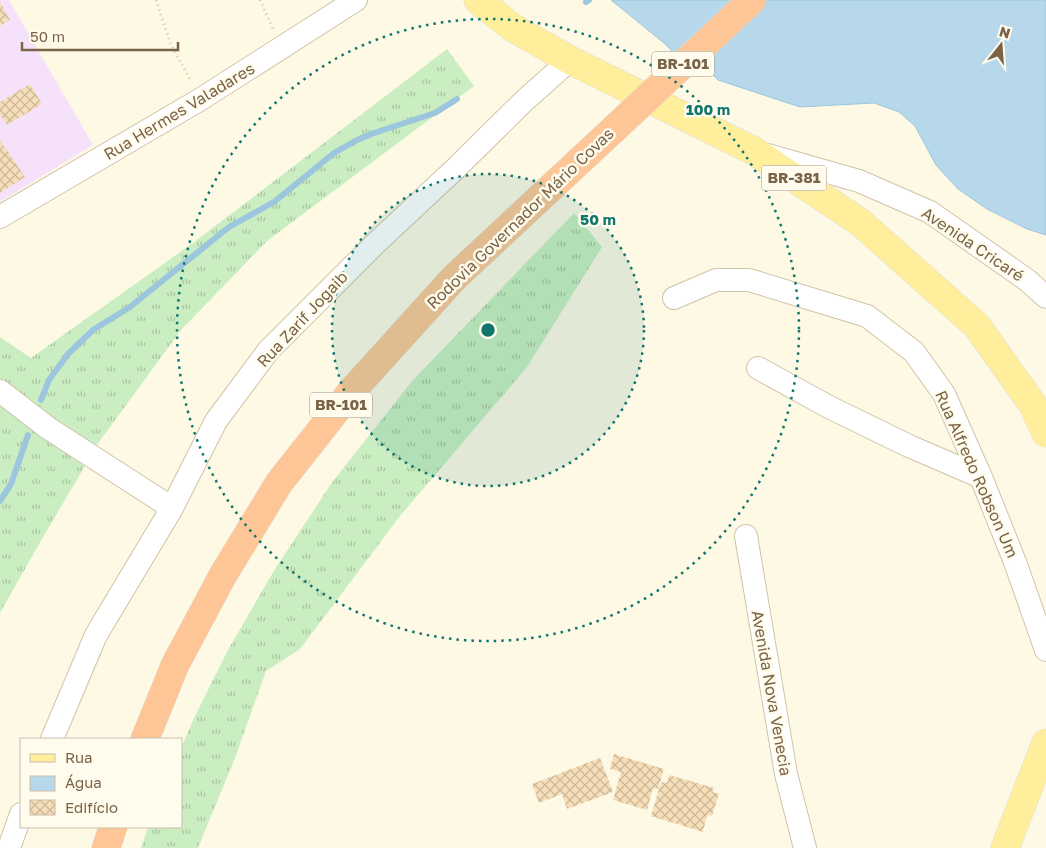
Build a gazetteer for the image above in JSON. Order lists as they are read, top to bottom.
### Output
{
  "streets": {
    "highway": ["BR-101", "Rodovia Governador Mário Covas"],
    "main road": ["BR-381"],
    "street": [
      "Rua Hermes Valadares",
      "Avenida Cricaré",
      "Rua Zarif Jogaib",
      "Rua Alfredo Robson Um",
      "Avenida Nova Venecia"
    ]
  },
  "crossings": [
    ["BR-381", "Avenida Cricaré"],
    ["BR-381", "Rua Zarif Jogaib"]
  ],
  "legend": ["Rua", "Água", "Edifício"],
  "scale_bar": "50 m",
  "north": "top",
  "rings": ["100 m", "50 m"]
}
